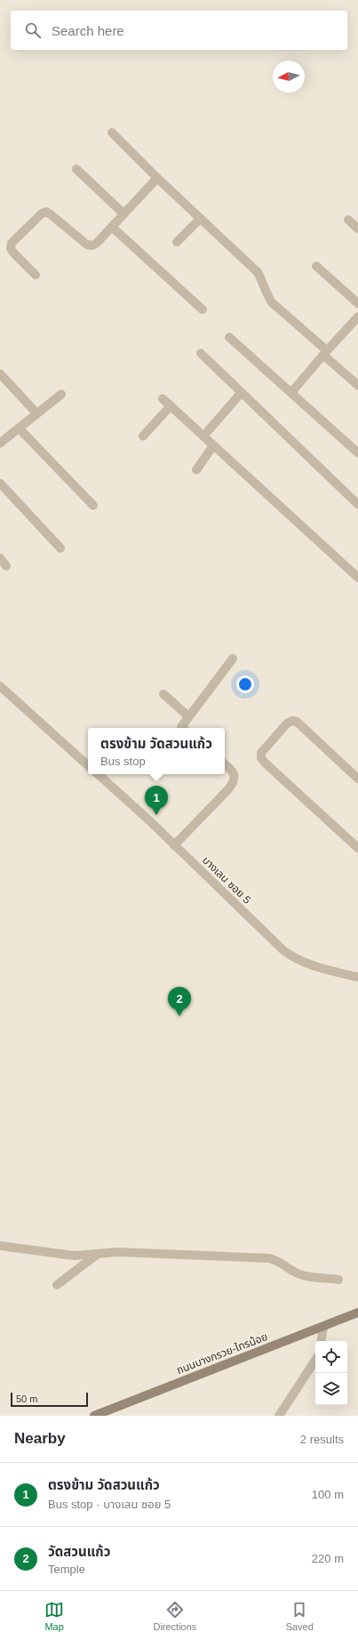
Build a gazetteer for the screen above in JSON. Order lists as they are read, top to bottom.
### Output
{
  "streets": {
    "main road": ["ถนนบางกรวย-ไทรน้อย"],
    "street": ["บางเลน ซอย 5"]
  },
  "scale_bar": "50 m",
  "north": "left",
  "page": {
    "search": "Search here",
    "popup": ["ตรงข้าม วัดสวนแก้ว", "Bus stop"],
    "pins": ["1", "2"],
    "scale": "50 m",
    "heading": ["Nearby", "2 results"],
    "list": [
      {
        "mark": "1",
        "name": "ตรงข้าม วัดสวนแก้ว",
        "note": "Bus stop · บางเลน ซอย 5",
        "value": "100 m"
      },
      {
        "mark": "2",
        "name": "วัดสวนแก้ว",
        "note": "Temple",
        "value": "220 m"
      }
    ],
    "nav": ["Map", "Directions", "Saved"]
  }
}
